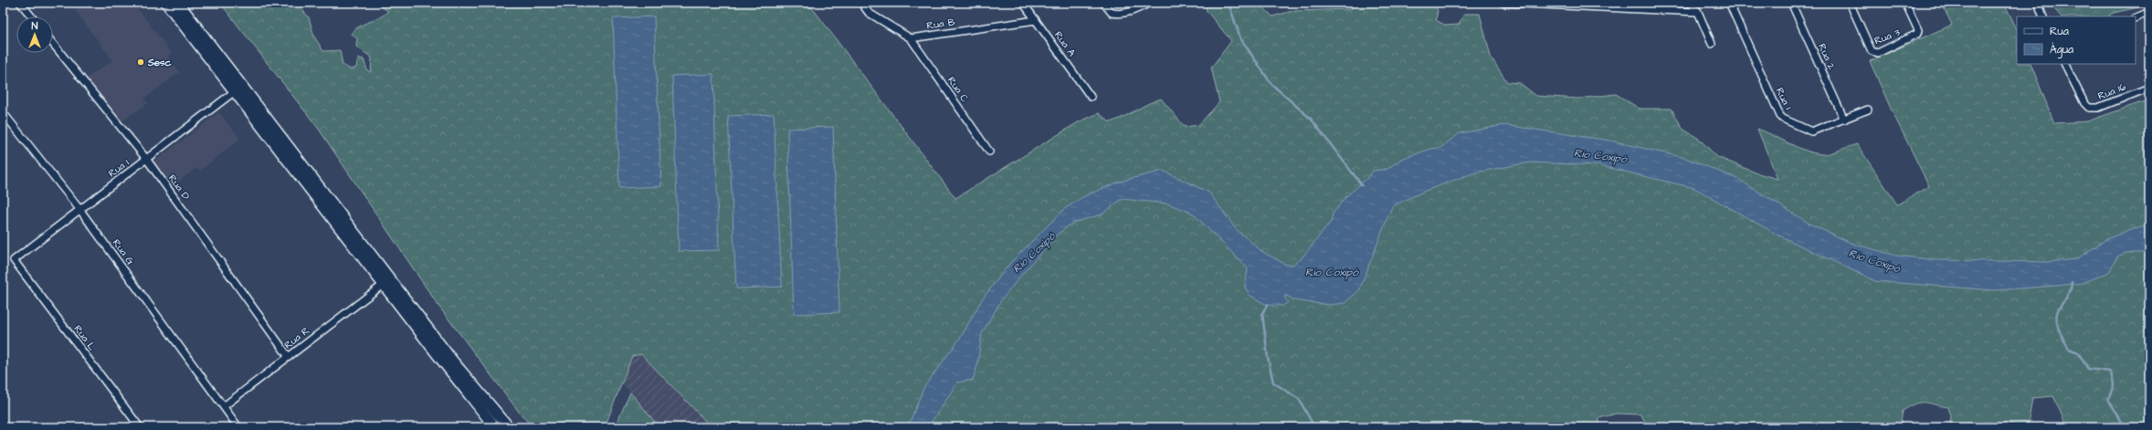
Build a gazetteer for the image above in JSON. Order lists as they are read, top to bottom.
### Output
{
  "streets": {
    "street": [
      "Rua B",
      "Rua 3",
      "Rua A",
      "Rua 2",
      "Rua C",
      "Rua 16",
      "Rua 1",
      "Rua I",
      "Rua D",
      "Rua G",
      "Rua L",
      "Rua R"
    ]
  },
  "crossings": [
    ["Rua B", "Rua A"],
    ["Rua B", "Rua C"],
    ["Rua 2", "Rua 1"],
    ["Rua I", "Rua D"],
    ["Rua I", "Rua G"],
    ["Rua I", "Rua L"],
    ["Rua D", "Rua R"],
    ["Rua G", "Rua R"]
  ],
  "water": ["Rio Coxipó"],
  "places": ["Sesc"],
  "legend": ["Rua", "Água"],
  "north": "top"
}
